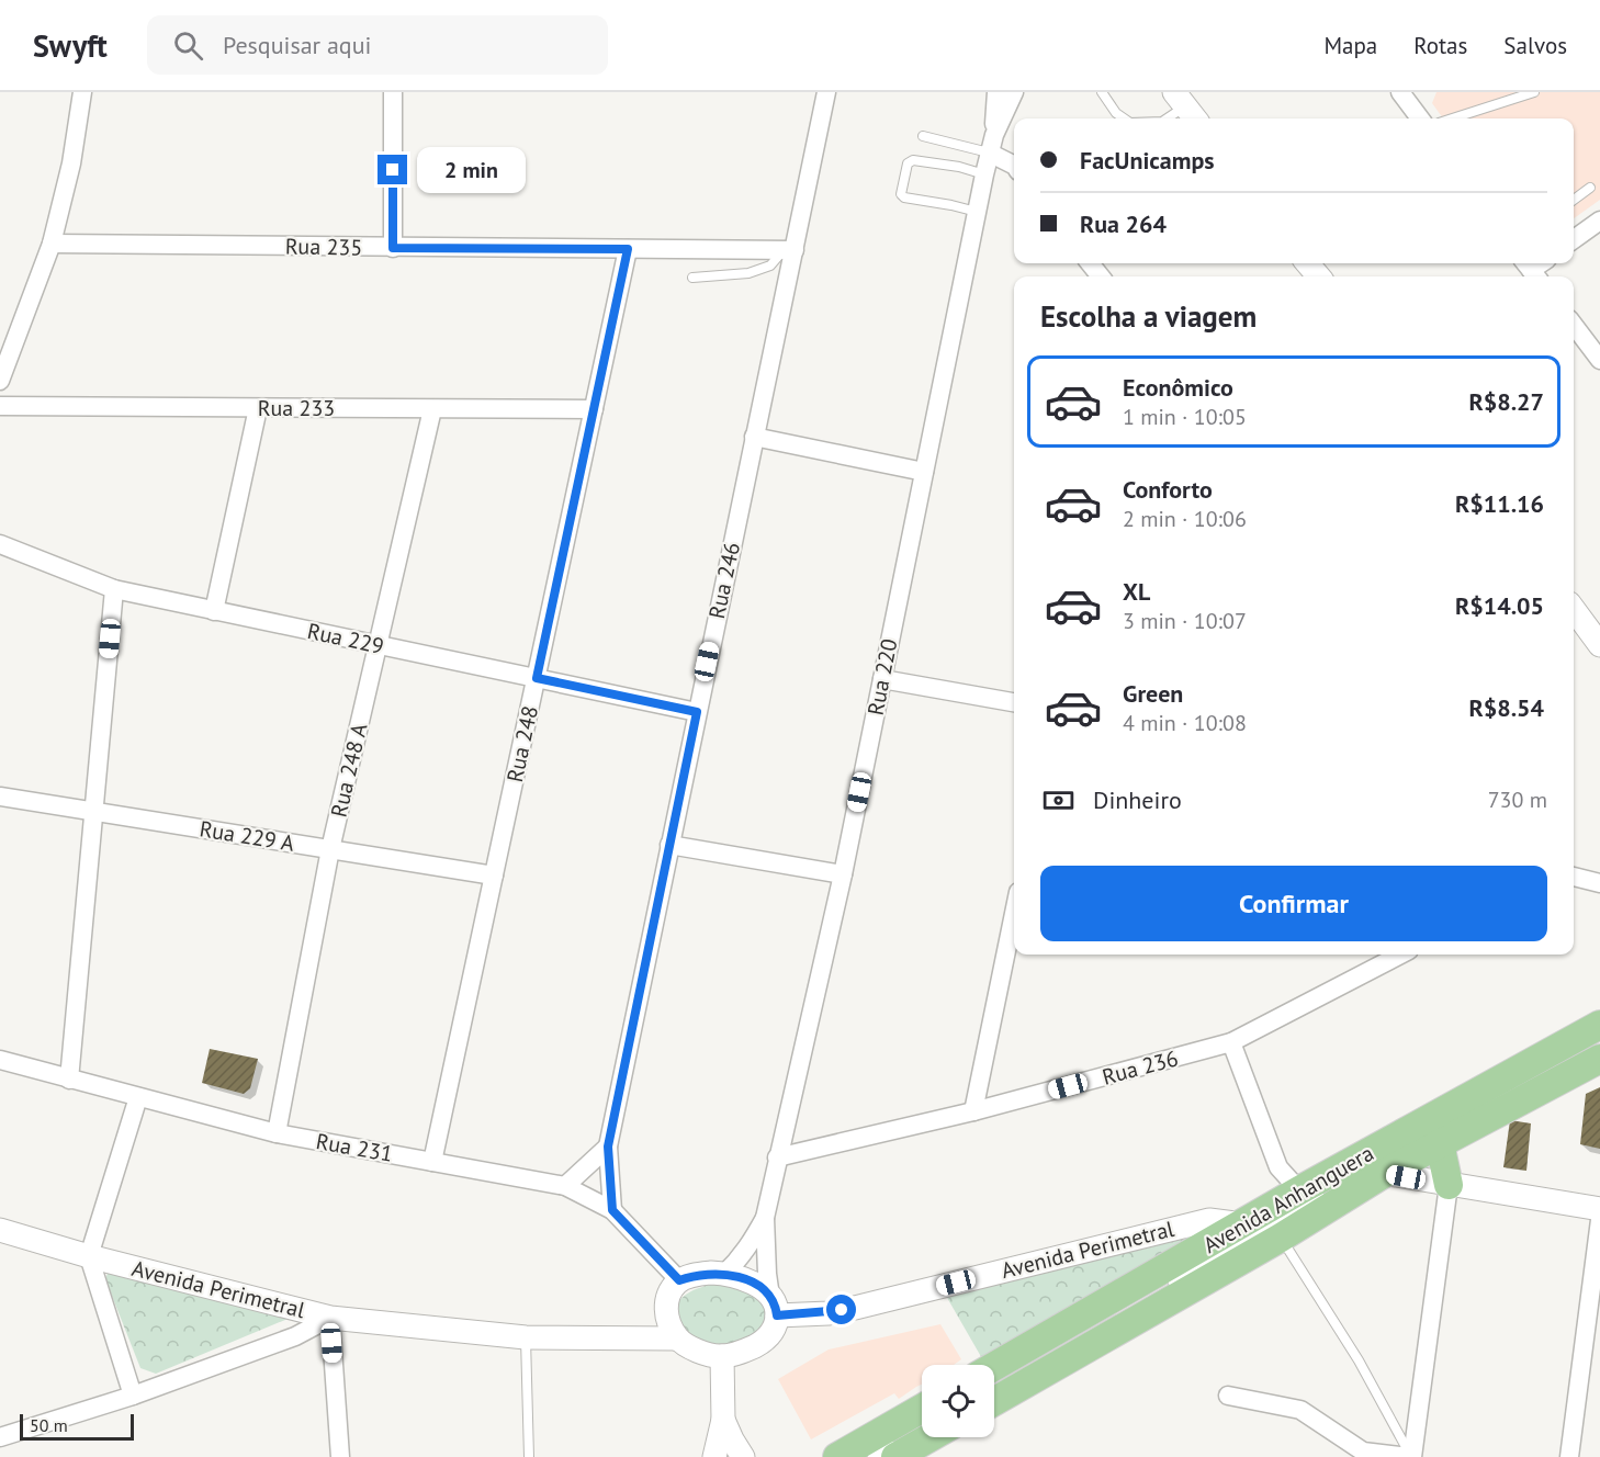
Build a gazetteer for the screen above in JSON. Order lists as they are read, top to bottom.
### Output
{
  "streets": {
    "main road": ["Avenida Anhanguera"],
    "street": [
      "Rua 235",
      "Rua 233",
      "Rua 246",
      "Rua 229",
      "Rua 220",
      "Rua 248",
      "Rua 248 A",
      "Rua 229 A",
      "Rua 236",
      "Rua 231",
      "Avenida Perimetral"
    ]
  },
  "crossings": [
    ["Rua 235", "Rua 246"],
    ["Rua 235", "Rua 248"],
    ["Rua 233", "Rua 248"],
    ["Rua 233", "Rua 248 A"],
    ["Rua 246", "Rua 229"],
    ["Rua 246", "Rua 231"],
    ["Rua 229", "Rua 248"],
    ["Rua 229", "Rua 248 A"],
    ["Rua 220", "Rua 236"],
    ["Rua 220", "Rua 231"],
    ["Rua 220", "Avenida Perimetral"],
    ["Rua 248", "Rua 229 A"],
    ["Rua 248", "Rua 231"],
    ["Rua 248 A", "Rua 229 A"],
    ["Rua 248 A", "Rua 231"],
    ["Rua 231", "Avenida Perimetral"],
    ["Avenida Anhanguera", "Avenida Perimetral"]
  ],
  "scale_bar": "50 m",
  "page": {
    "header": "Swyft",
    "search": "Pesquisar aqui",
    "nav": ["Mapa", "Rotas", "Salvos"],
    "banner": ["FacUnicamps", "Rua 264"],
    "bubble": "2 min",
    "heading": "Escolha a viagem",
    "list": [
      {
        "name": "Econômico",
        "note": "1 min · 10:05",
        "value": "R$8.27"
      },
      {
        "name": "Conforto",
        "note": "2 min · 10:06",
        "value": "R$11.16"
      },
      {
        "name": "XL",
        "note": "3 min · 10:07",
        "value": "R$14.05"
      },
      {
        "name": "Green",
        "note": "4 min · 10:08",
        "value": "R$8.54"
      }
    ],
    "pay": ["Dinheiro", "730 m"],
    "buttons": "Confirmar",
    "scale": "50 m"
  }
}
